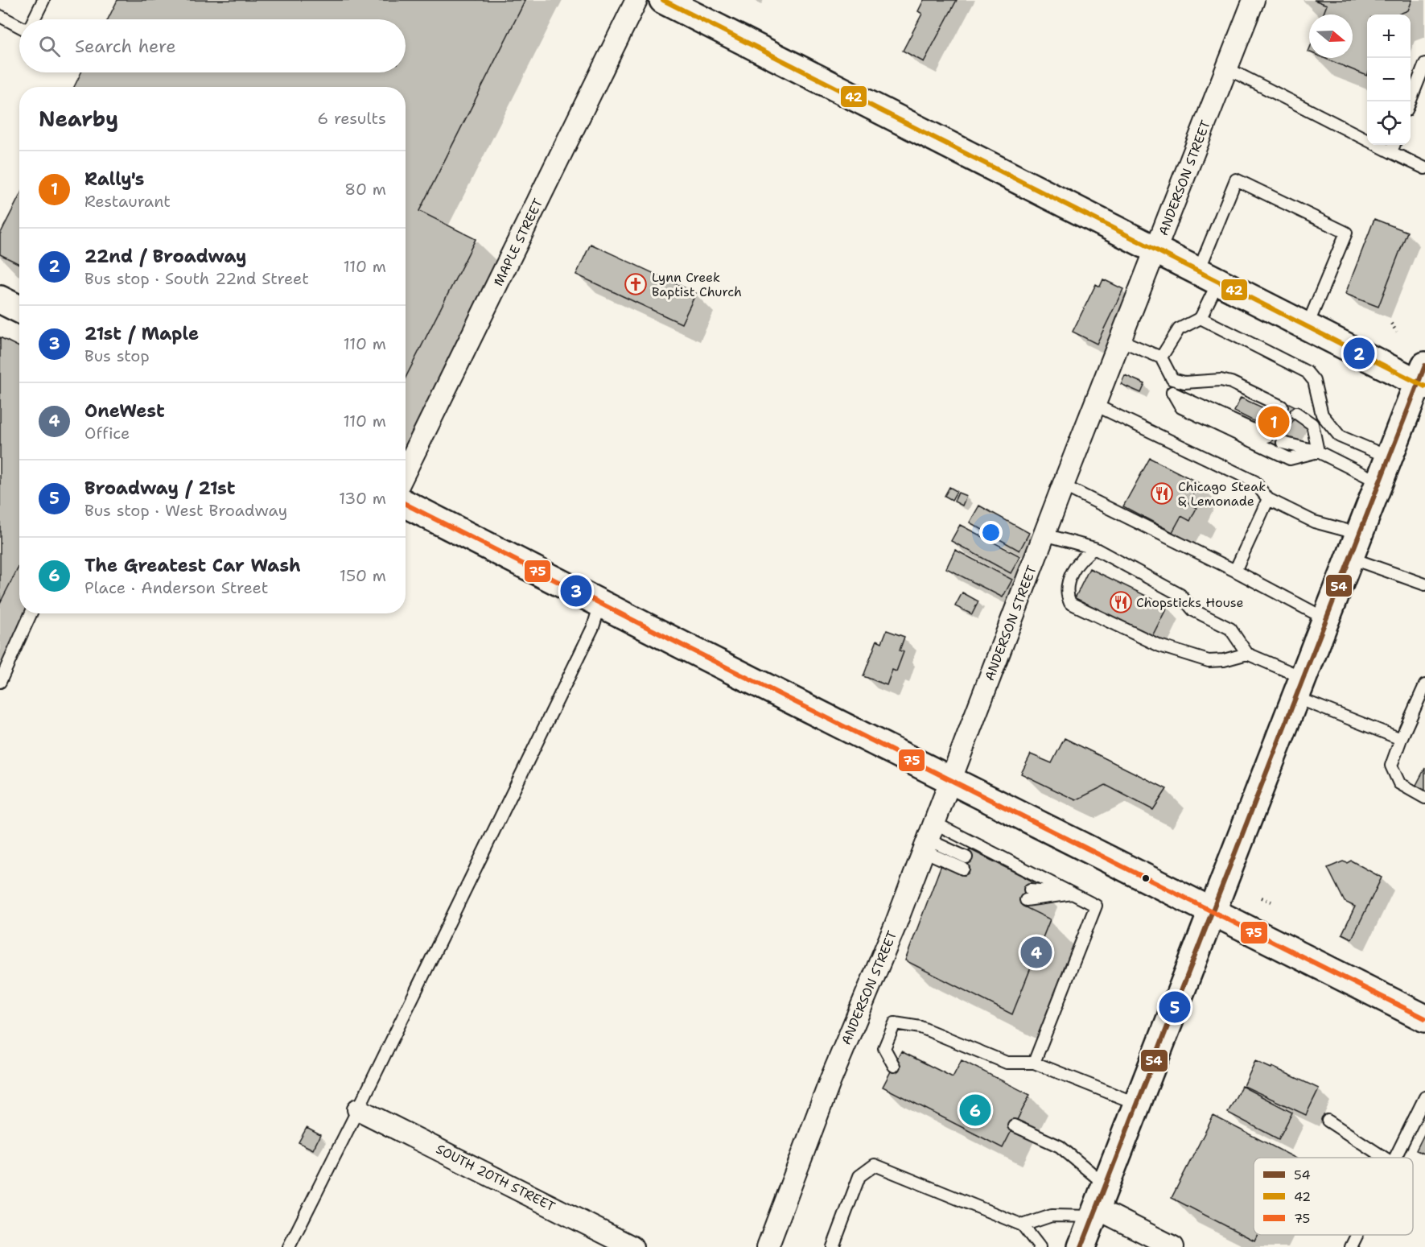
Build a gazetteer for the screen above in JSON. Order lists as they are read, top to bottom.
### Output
{
  "streets": {
    "street": ["ANDERSON STREET", "MAPLE STREET", "SOUTH 20TH STREET"]
  },
  "places": {
    "church": ["Lynn Creek Baptist Church"],
    "restaurant": ["Chicago Steak & Lemonade", "Chopsticks House"]
  },
  "lines": ["transit line 42", "transit line 54", "transit line 75"],
  "legend": ["54", "42", "75"],
  "north": "right",
  "page": {
    "map_buttons": ["+", "−"],
    "search": "Search here",
    "heading": ["Nearby", "6 results"],
    "list": [
      {
        "mark": "1",
        "name": "Rally's",
        "note": "Restaurant",
        "value": "80 m"
      },
      {
        "mark": "2",
        "name": "22nd / Broadway",
        "note": "Bus stop · South 22nd Street",
        "value": "110 m"
      },
      {
        "mark": "3",
        "name": "21st / Maple",
        "note": "Bus stop",
        "value": "110 m"
      },
      {
        "mark": "4",
        "name": "OneWest",
        "note": "Office",
        "value": "110 m"
      },
      {
        "mark": "5",
        "name": "Broadway / 21st",
        "note": "Bus stop · West Broadway",
        "value": "130 m"
      },
      {
        "mark": "6",
        "name": "The Greatest Car Wash",
        "note": "Place · Anderson Street",
        "value": "150 m"
      }
    ],
    "pins": [
      "2",
      "1",
      "3",
      "4",
      "5",
      "6"
    ]
  }
}
